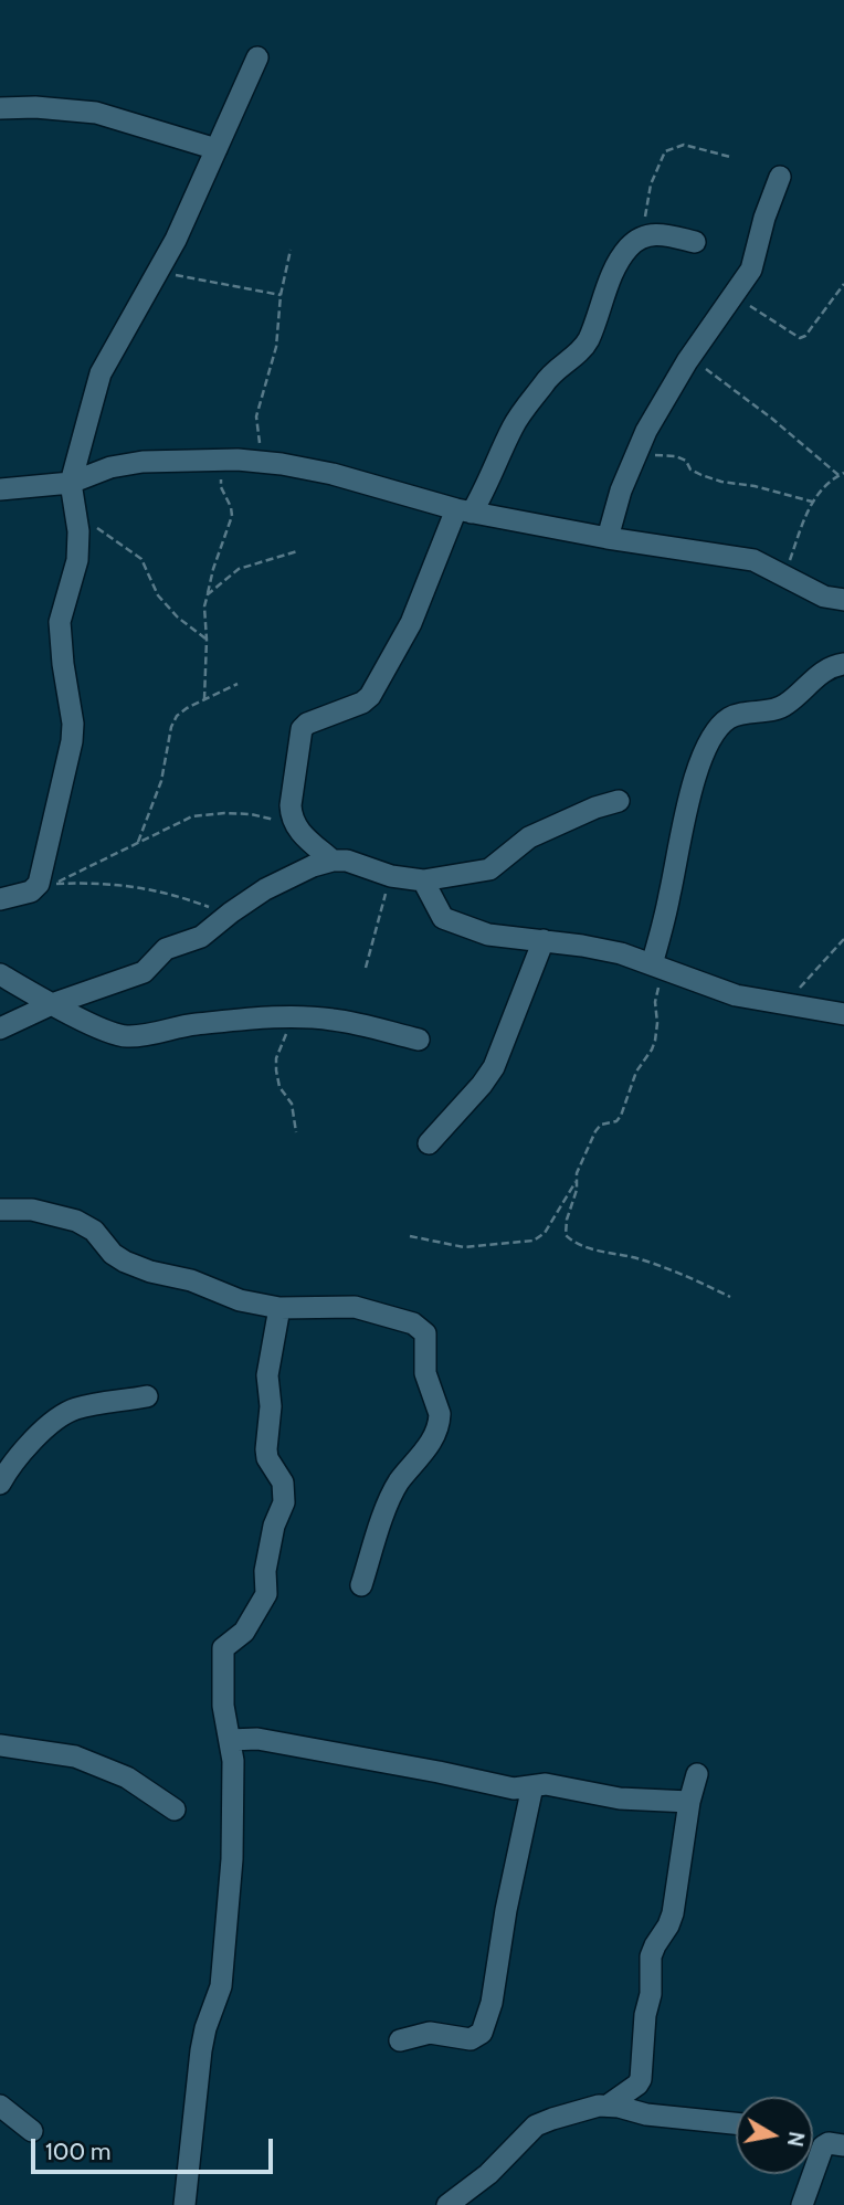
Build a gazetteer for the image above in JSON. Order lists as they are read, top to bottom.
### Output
{
  "scale_bar": "100 m",
  "north": "right"
}
